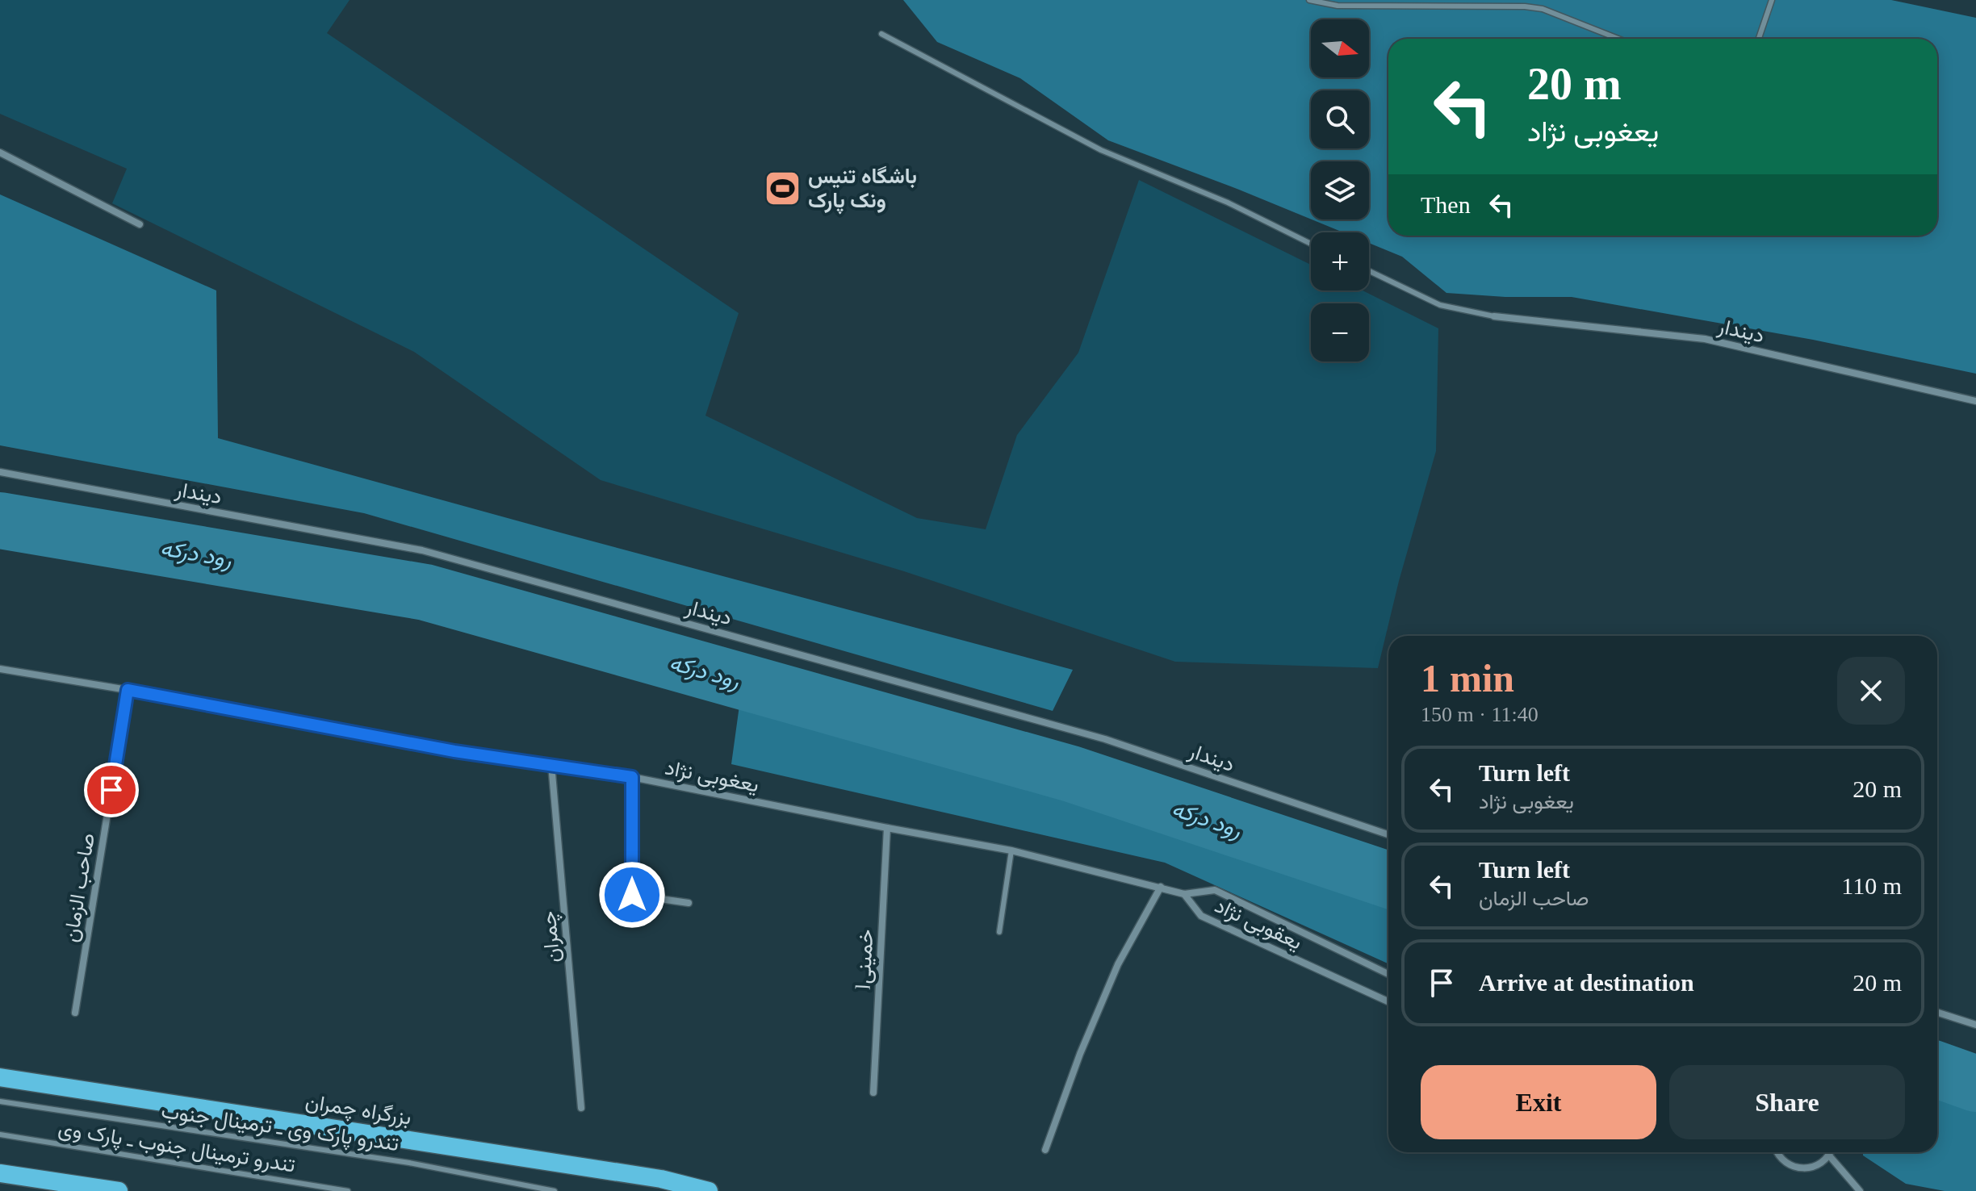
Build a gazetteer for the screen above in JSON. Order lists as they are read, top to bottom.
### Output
{
  "streets": {
    "highway": ["بزرگراه چمران"],
    "street": [
      "دیندار",
      "یعغوبی نژاد",
      "صاحب الزمان",
      "یعقوبی نژاد",
      "چمران",
      "lخمینی"
    ],
    "lane": ["تندرو پارک وی ـ ترمینال جنوب", "تندرو ترمینال جنوب ـ پارک وی"]
  },
  "crossings": [
    ["یعغوبی نژاد", "صاحب الزمان"],
    ["یعغوبی نژاد", "یعقوبی نژاد"],
    ["یعغوبی نژاد", "چمران"],
    ["یعغوبی نژاد", "lخمینی"]
  ],
  "water": ["رود درکه"],
  "places": {
    "sports": ["باشگاه تنیس ونک پارک"]
  },
  "north": "right",
  "page": {
    "map_buttons": ["+", "−"],
    "turn": ["20 m", "یعغوبی نژاد"],
    "then": "Then",
    "heading": ["1 min", "150 m · 11:40"],
    "list": [
      {
        "name": "Turn left",
        "note": "یعغوبی نژاد",
        "value": "20 m"
      },
      {
        "name": "Turn left",
        "note": "صاحب الزمان",
        "value": "110 m"
      },
      {
        "name": "Arrive at destination",
        "value": "20 m"
      }
    ],
    "buttons": ["Exit", "Share"]
  }
}
